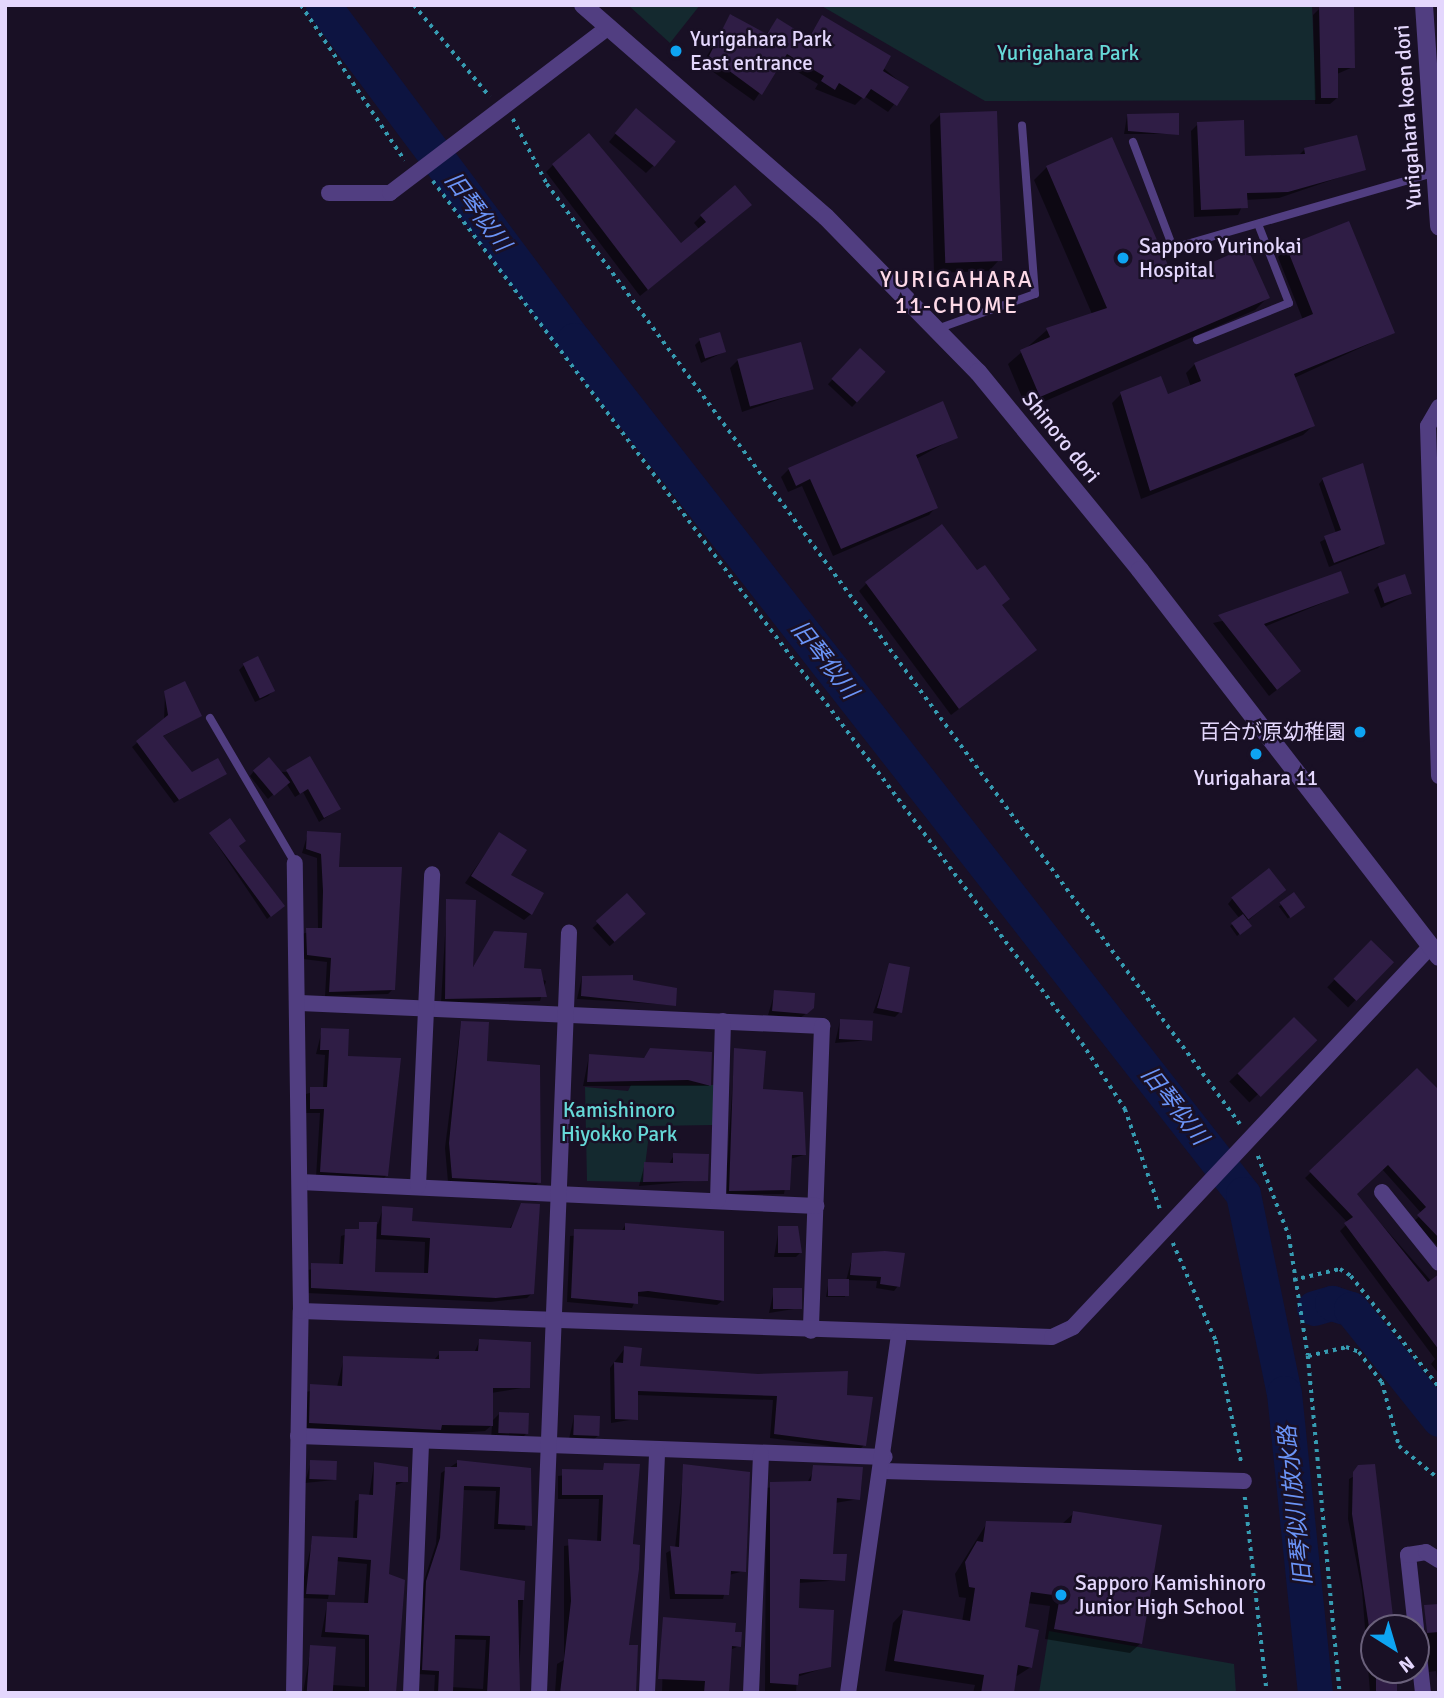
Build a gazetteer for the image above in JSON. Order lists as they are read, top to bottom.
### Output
{
  "streets": {
    "street": ["Yurigahara koen dori", "Shinoro dori"]
  },
  "districts": ["YURIGAHARA 11-CHOME"],
  "water": ["旧琴似川", "旧琴似川放水路"],
  "parks": ["Yurigahara Park", "Kamishinoro Hiyokko Park"],
  "places": [
    "Yurigahara Park East entrance",
    "Sapporo Yurinokai Hospital",
    "百合が原幼稚園",
    "Yurigahara 11",
    "Sapporo Kamishinoro Junior High School"
  ],
  "north": "bottom right"
}
